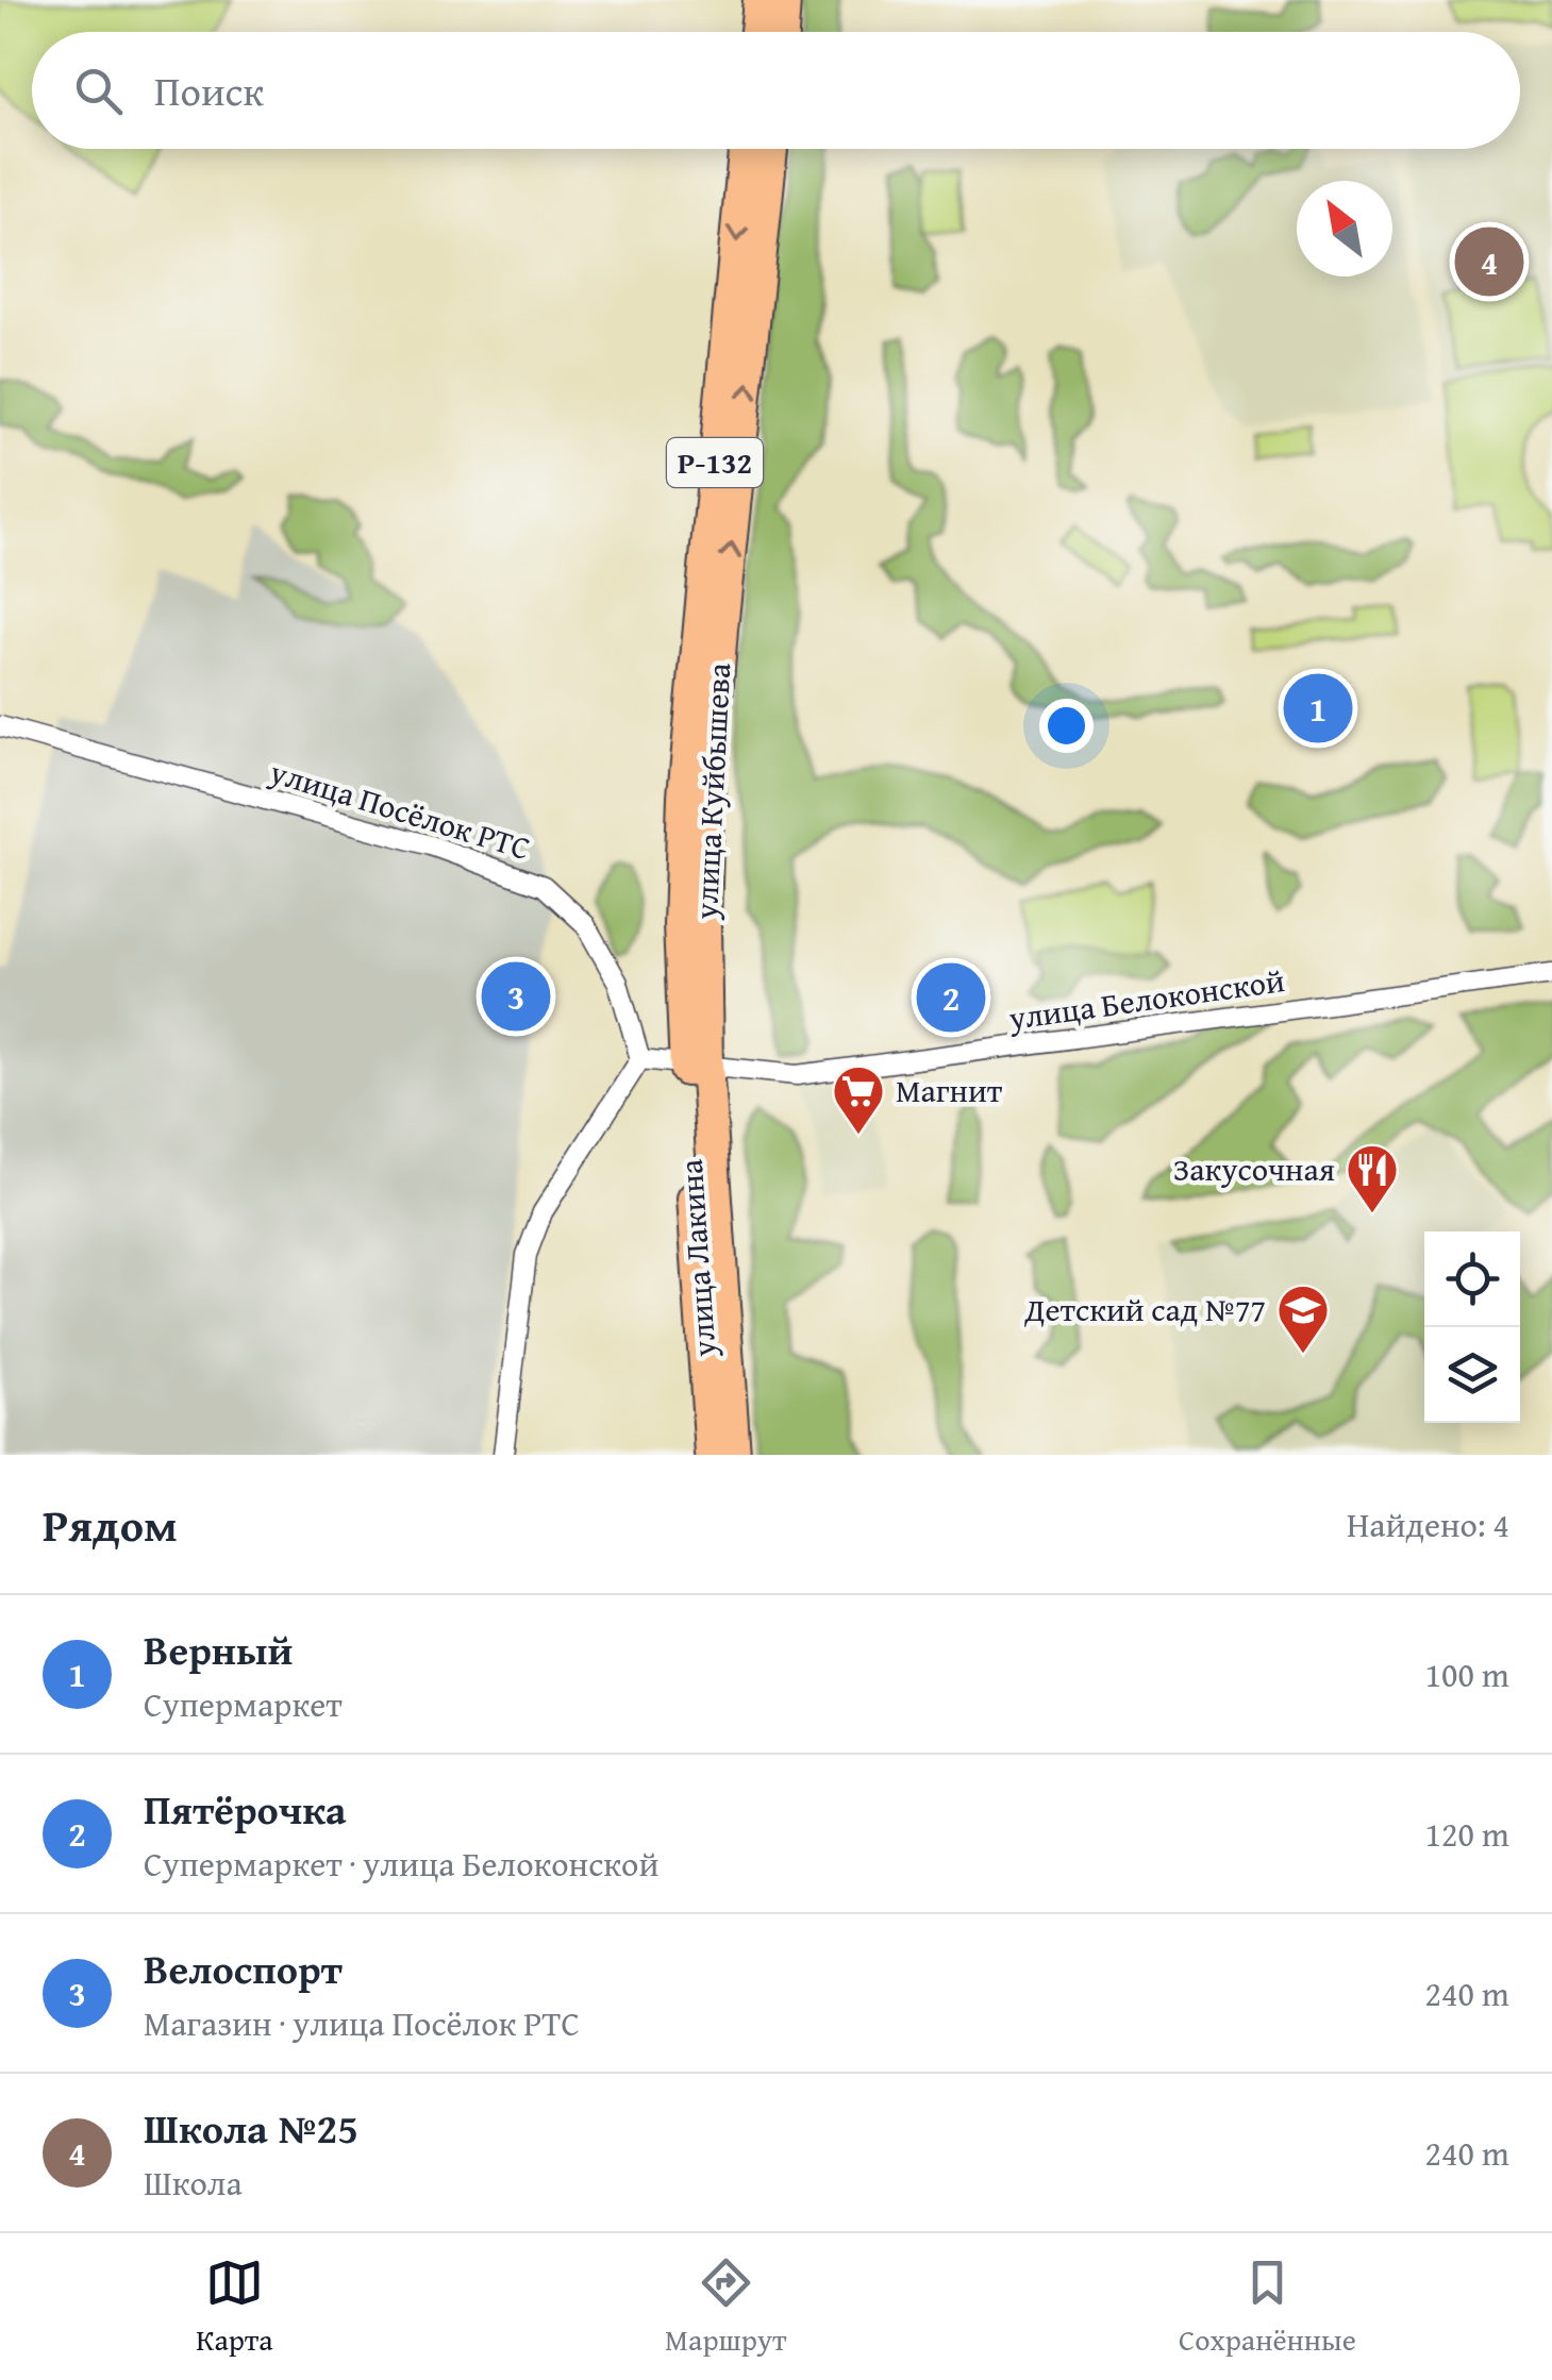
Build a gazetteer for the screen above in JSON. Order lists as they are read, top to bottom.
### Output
{
  "streets": {
    "highway": ["Р-132", "улица Куйбышева", "улица Лакина"],
    "street": ["улица Посёлок РТС", "улица Белоконской"]
  },
  "crossings": [
    ["улица Куйбышева", "улица Белоконской"],
    ["улица Куйбышева", "улица Лакина"],
    ["улица Белоконской", "улица Лакина"]
  ],
  "places": {
    "supermarket": ["Магнит"],
    "restaurant": ["Закусочная"],
    "school or university": ["Детский сад №77"]
  },
  "north": "top left",
  "page": {
    "search": "Поиск",
    "pins": [
      "4",
      "1",
      "3",
      "2"
    ],
    "heading": ["Рядом", "Найдено: 4"],
    "list": [
      {
        "mark": "1",
        "name": "Верный",
        "note": "Супермаркет",
        "value": "100 m"
      },
      {
        "mark": "2",
        "name": "Пятёрочка",
        "note": "Супермаркет · улица Белоконской",
        "value": "120 m"
      },
      {
        "mark": "3",
        "name": "Велоспорт",
        "note": "Магазин · улица Посёлок РТС",
        "value": "240 m"
      },
      {
        "mark": "4",
        "name": "Школа №25",
        "note": "Школа",
        "value": "240 m"
      }
    ],
    "nav": ["Карта", "Маршрут", "Сохранённые"]
  }
}
